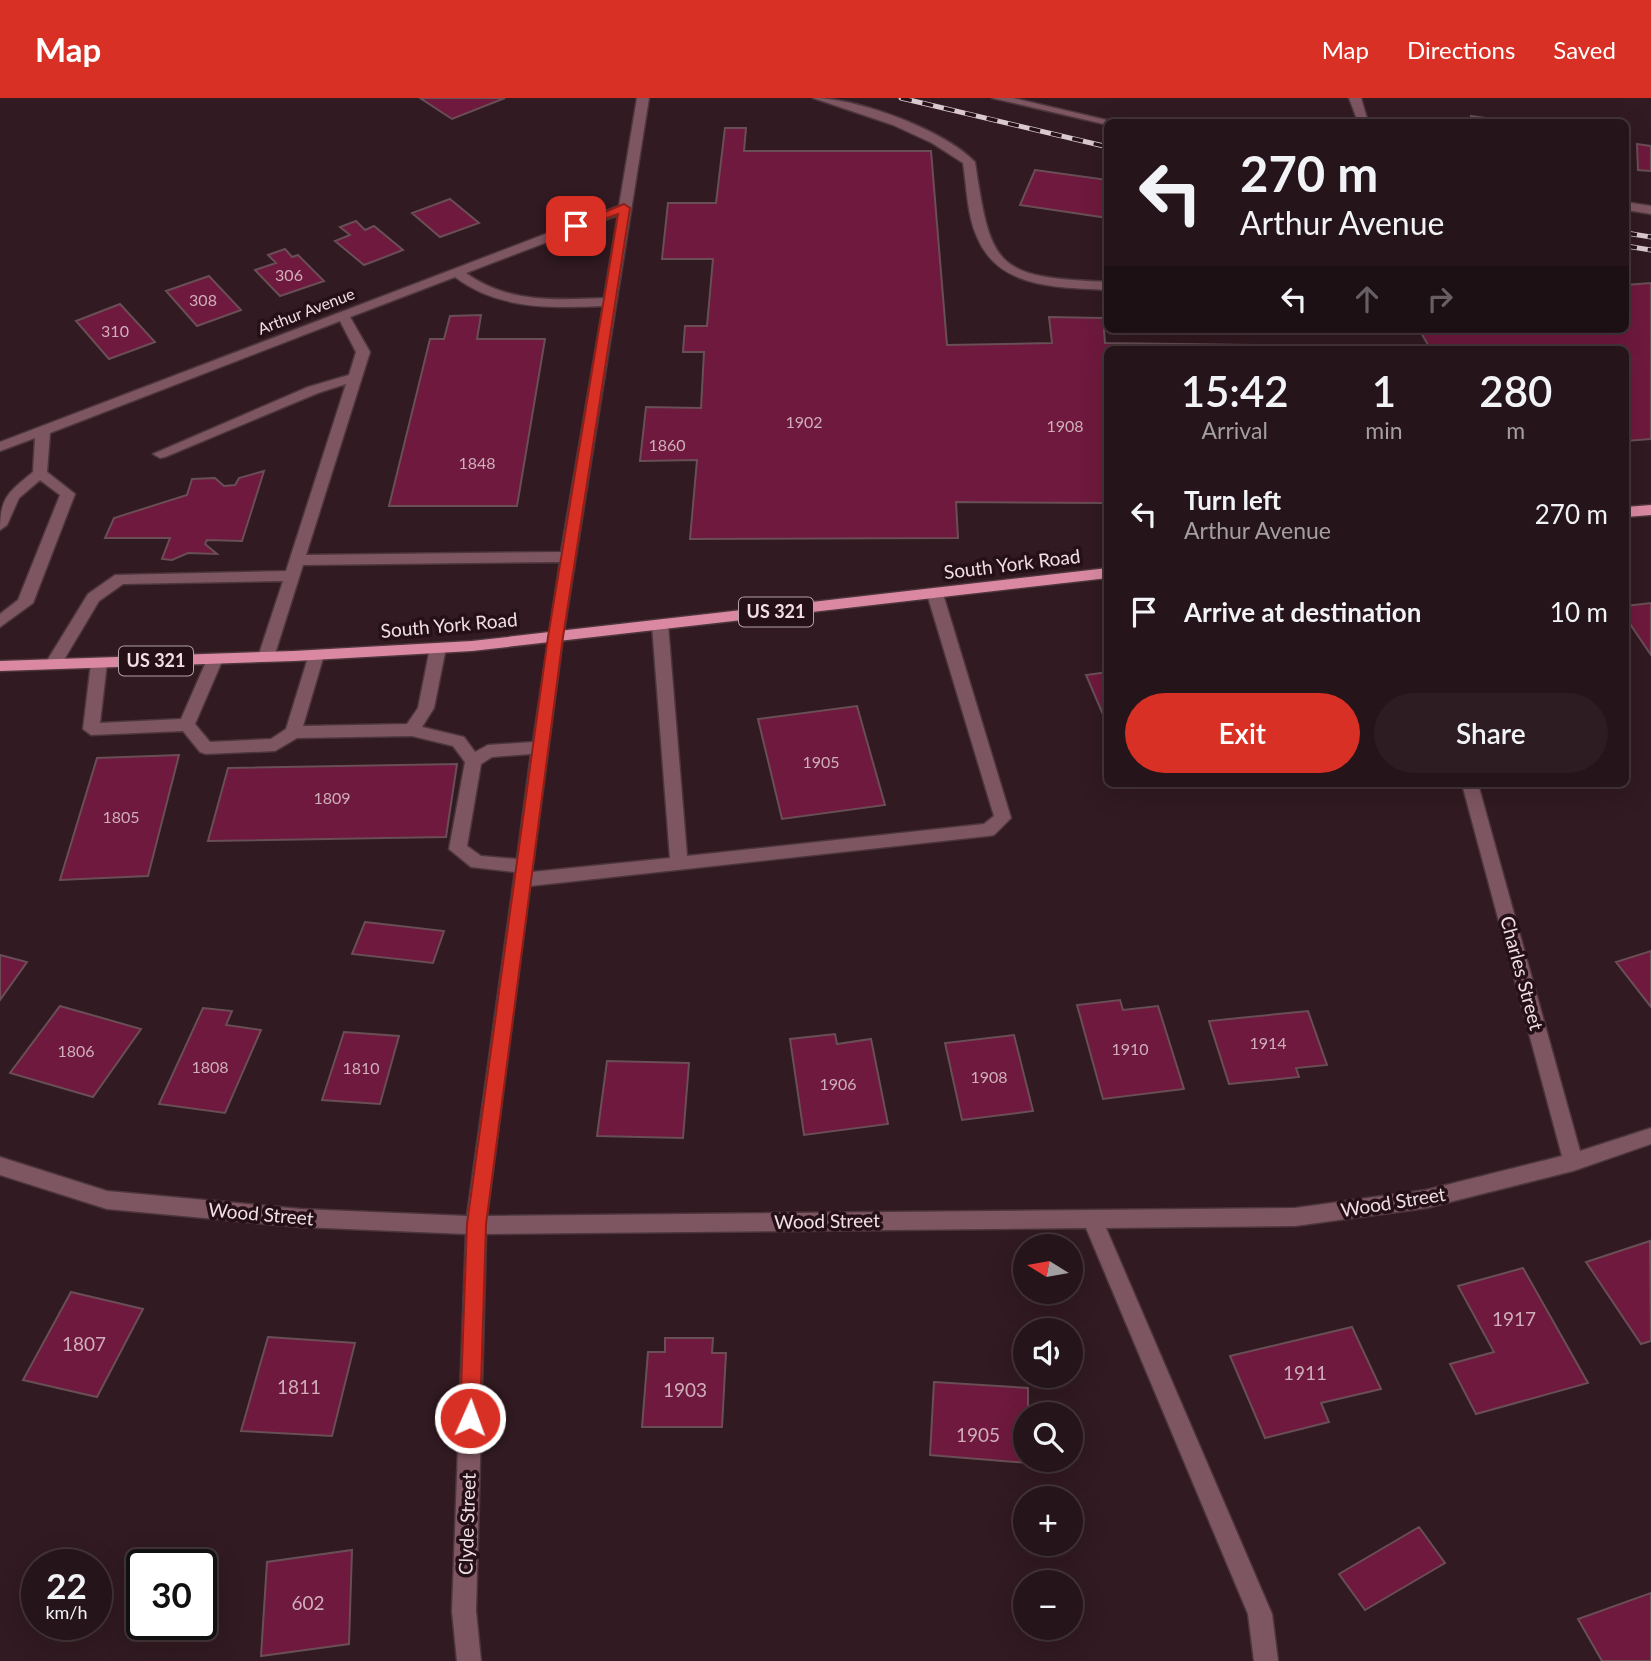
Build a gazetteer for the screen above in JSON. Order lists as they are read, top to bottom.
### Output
{
  "streets": {
    "main road": ["South York Road", "US 321"],
    "street": [
      "Arthur Avenue",
      "Charles Street",
      "Wood Street",
      "Clyde Street"
    ]
  },
  "crossings": [
    ["Arthur Avenue", "Clyde Street"],
    ["South York Road", "Clyde Street"],
    ["Charles Street", "Wood Street"],
    ["Wood Street", "Clyde Street"]
  ],
  "house_numbers": [
    "306",
    "308",
    "310",
    "1902",
    "1908",
    "1860",
    "1848",
    "1905",
    "1809",
    "1805",
    "1914",
    "1910",
    "1806",
    "1808",
    "1810",
    "1908",
    "1906",
    "1917",
    "1807",
    "1911",
    "1811",
    "1903",
    "1905",
    "602"
  ],
  "north": "left",
  "page": {
    "header": "Map",
    "nav": ["Map", "Directions", "Saved"],
    "turn": ["270 m", "Arthur Avenue"],
    "eta": [
      "15:42",
      "Arrival",
      "1",
      "min",
      "280",
      "m"
    ],
    "list": [
      {
        "name": "Turn left",
        "note": "Arthur Avenue",
        "value": "270 m"
      },
      {
        "name": "Arrive at destination",
        "value": "10 m"
      }
    ],
    "buttons": ["Exit", "Share"],
    "map_buttons": ["+", "−"],
    "speed": "22 km/h",
    "limit": "30"
  }
}
